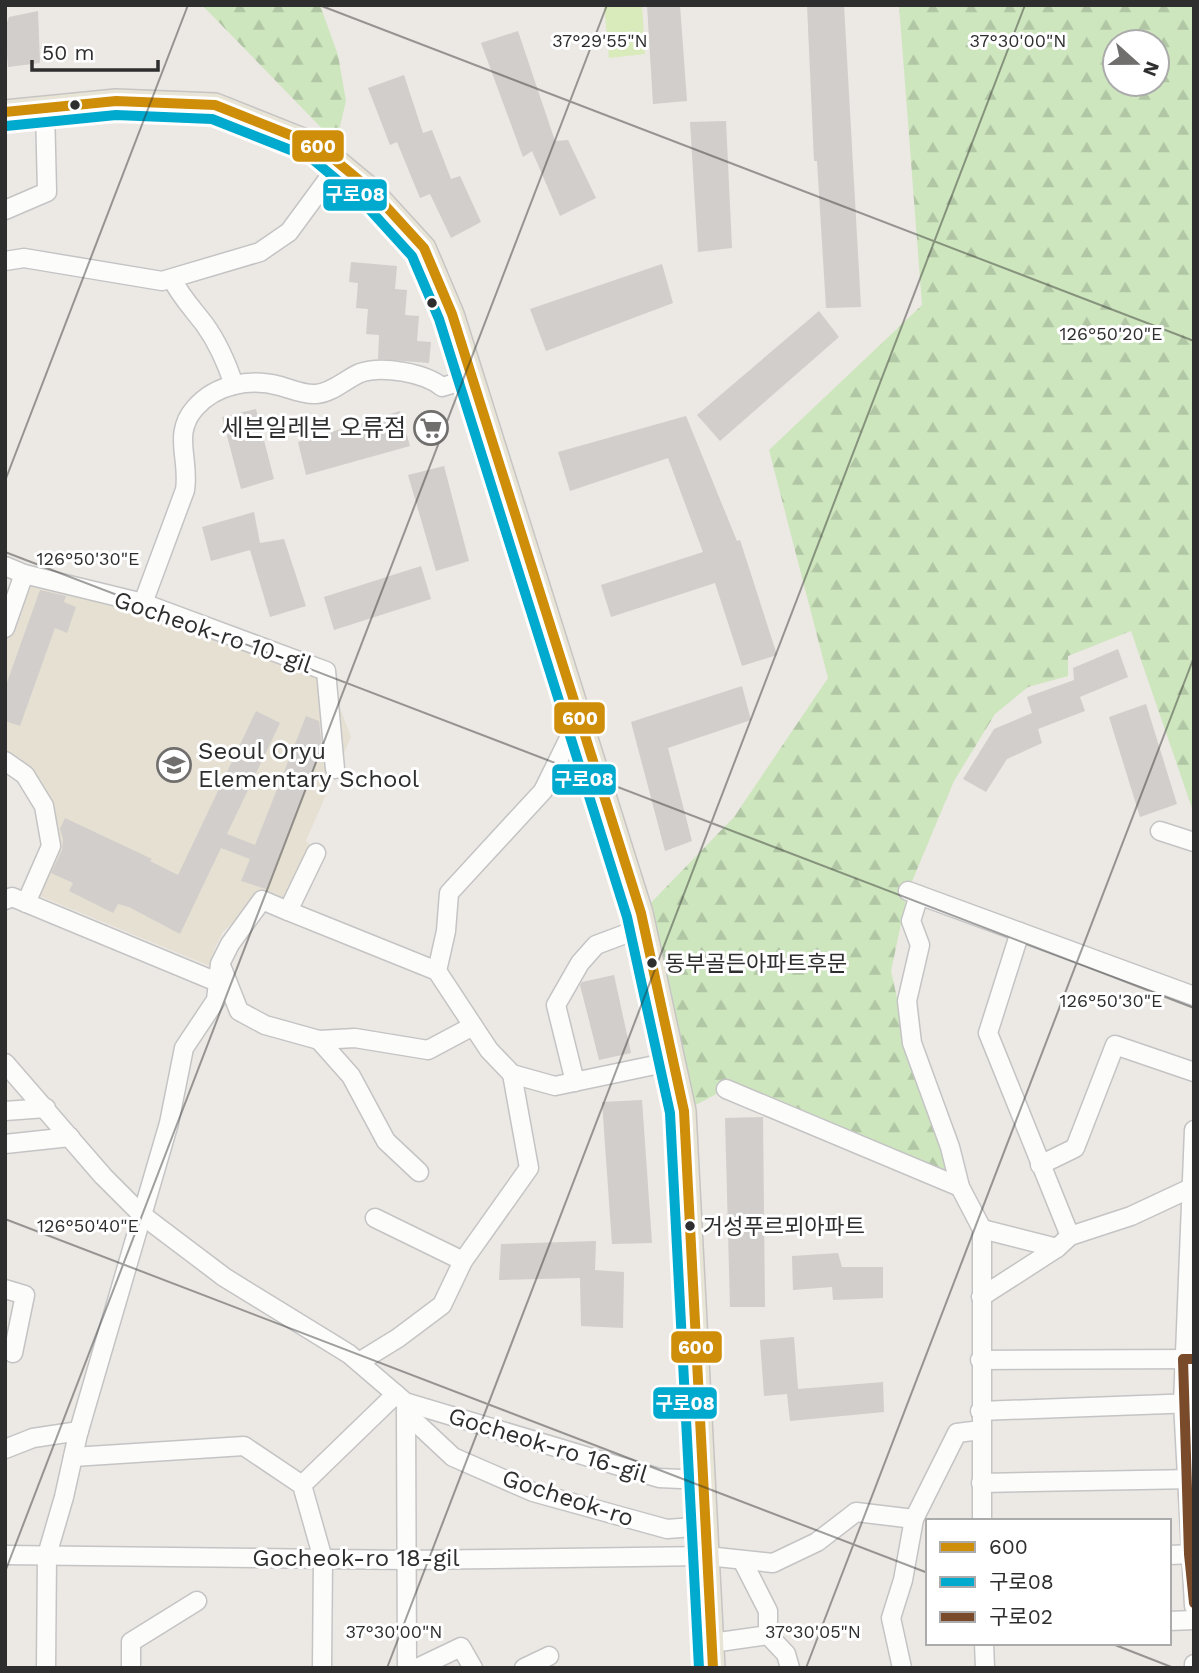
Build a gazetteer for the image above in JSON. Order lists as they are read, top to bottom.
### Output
{
  "streets": {
    "street": [
      "Gocheok-ro 10-gil",
      "Gocheok-ro 16-gil",
      "Gocheok-ro",
      "Gocheok-ro 18-gil"
    ]
  },
  "crossings": [
    ["Gocheok-ro 16-gil", "Gocheok-ro"]
  ],
  "places": {
    "supermarket": ["세븐일레븐 오류점"],
    "school or university": ["Seoul Oryu Elementary School"],
    "other": ["동부골든아파트후문", "거성푸르뫼아파트"]
  },
  "lines": ["transit line 600", "transit line 구로08", "transit line 구로02"],
  "legend": ["600", "구로08", "구로02"],
  "scale_bar": "50 m",
  "north": "right",
  "coordinates": [
    "37°29'55\"N",
    "37°30'00\"N",
    "126°50'20\"E",
    "126°50'30\"E",
    "126°50'40\"E",
    "37°30'05\"N"
  ]
}
